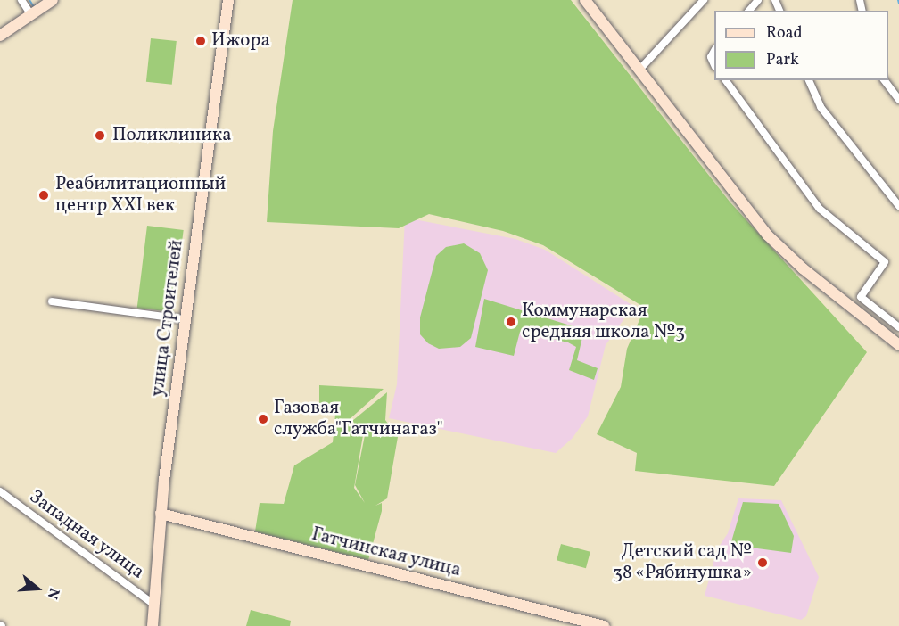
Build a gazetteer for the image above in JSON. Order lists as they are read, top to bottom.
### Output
{
  "streets": {
    "main road": ["улица Строителей", "Гатчинская улица"],
    "street": ["Западная улица"]
  },
  "crossings": [
    ["улица Строителей", "Западная улица"],
    ["улица Строителей", "Гатчинская улица"]
  ],
  "places": [
    "Ижора",
    "Поликлиника",
    "Реабилитационный центр ХХI век",
    "Коммунарская средняя школа №3",
    "Газовая служба\"Гатчинагаз\"",
    "Детский сад № 38 «Рябинушка»"
  ],
  "legend": ["Road", "Park"],
  "north": "right"
}
